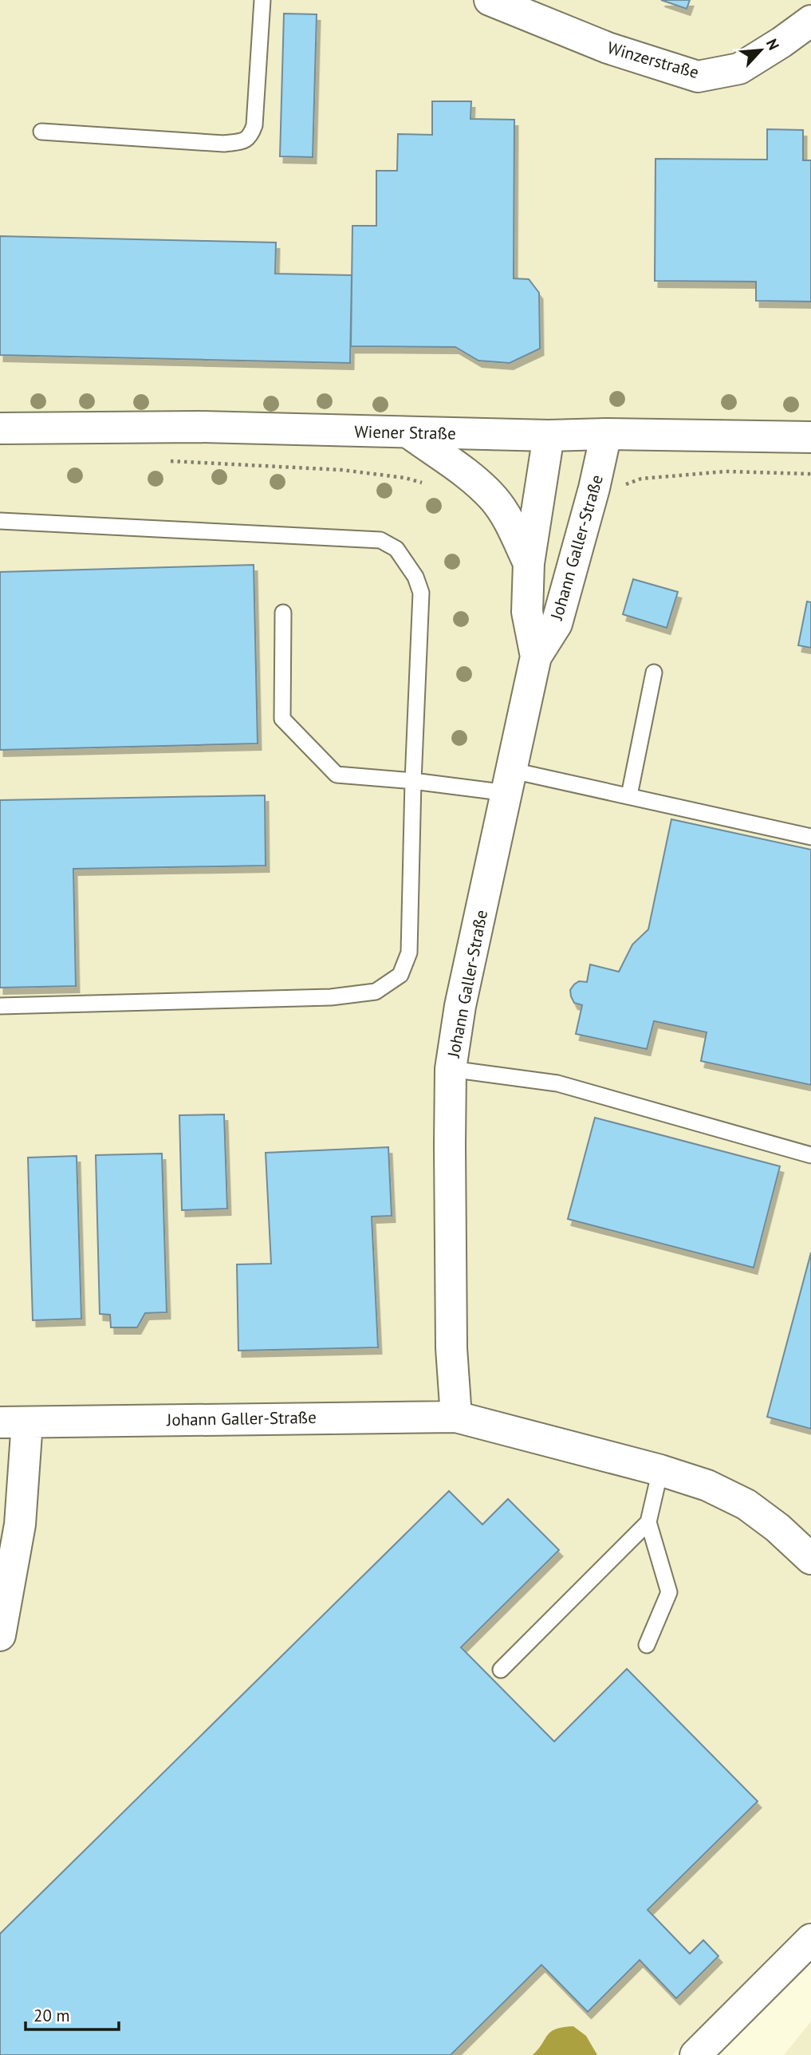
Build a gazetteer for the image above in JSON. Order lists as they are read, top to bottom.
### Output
{
  "streets": {
    "street": ["Winzerstraße", "Wiener Straße", "Johann Galler-Straße"]
  },
  "crossings": [
    ["Wiener Straße", "Johann Galler-Straße"]
  ],
  "scale_bar": "20 m",
  "north": "top right"
}
